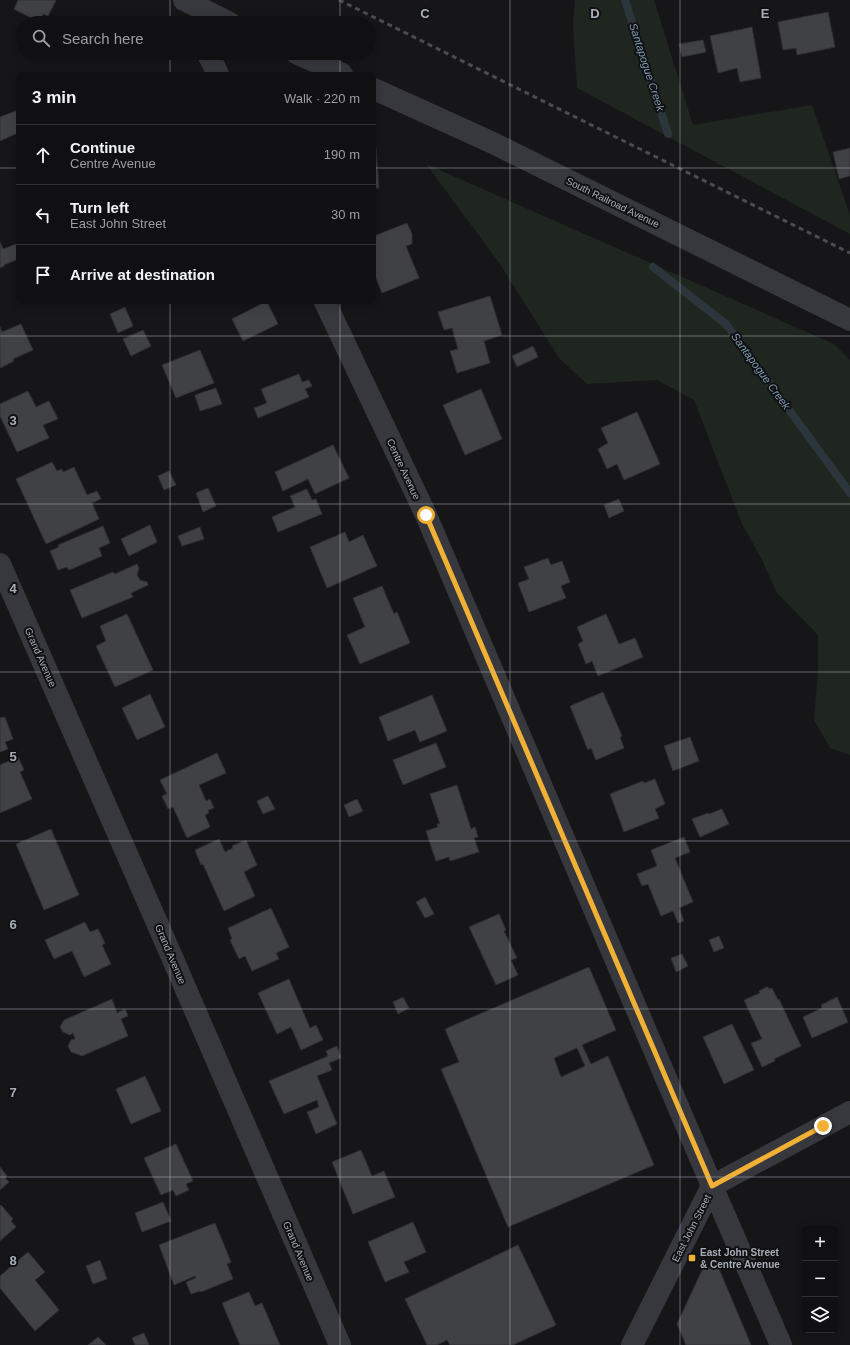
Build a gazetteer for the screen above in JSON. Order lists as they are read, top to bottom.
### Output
{
  "streets": {
    "street": [
      "South Railroad Avenue",
      "Centre Avenue",
      "Grand Avenue",
      "East John Street"
    ]
  },
  "crossings": [
    ["Centre Avenue", "East John Street"]
  ],
  "water": ["Santapogue Creek"],
  "places": {
    "transit": ["East John Street & Centre Avenue"]
  },
  "page": {
    "search": "Search here",
    "heading": ["3 min", "Walk · 220 m"],
    "list": [
      ["Continue", "Centre Avenue", "190 m"],
      ["Turn left", "East John Street", "30 m"],
      "Arrive at destination"
    ],
    "map_buttons": ["+", "−"]
  },
  "grid": {
    "columns": ["C", "D", "E"],
    "rows": [
      "3",
      "4",
      "5",
      "6",
      "7",
      "8"
    ]
  }
}
